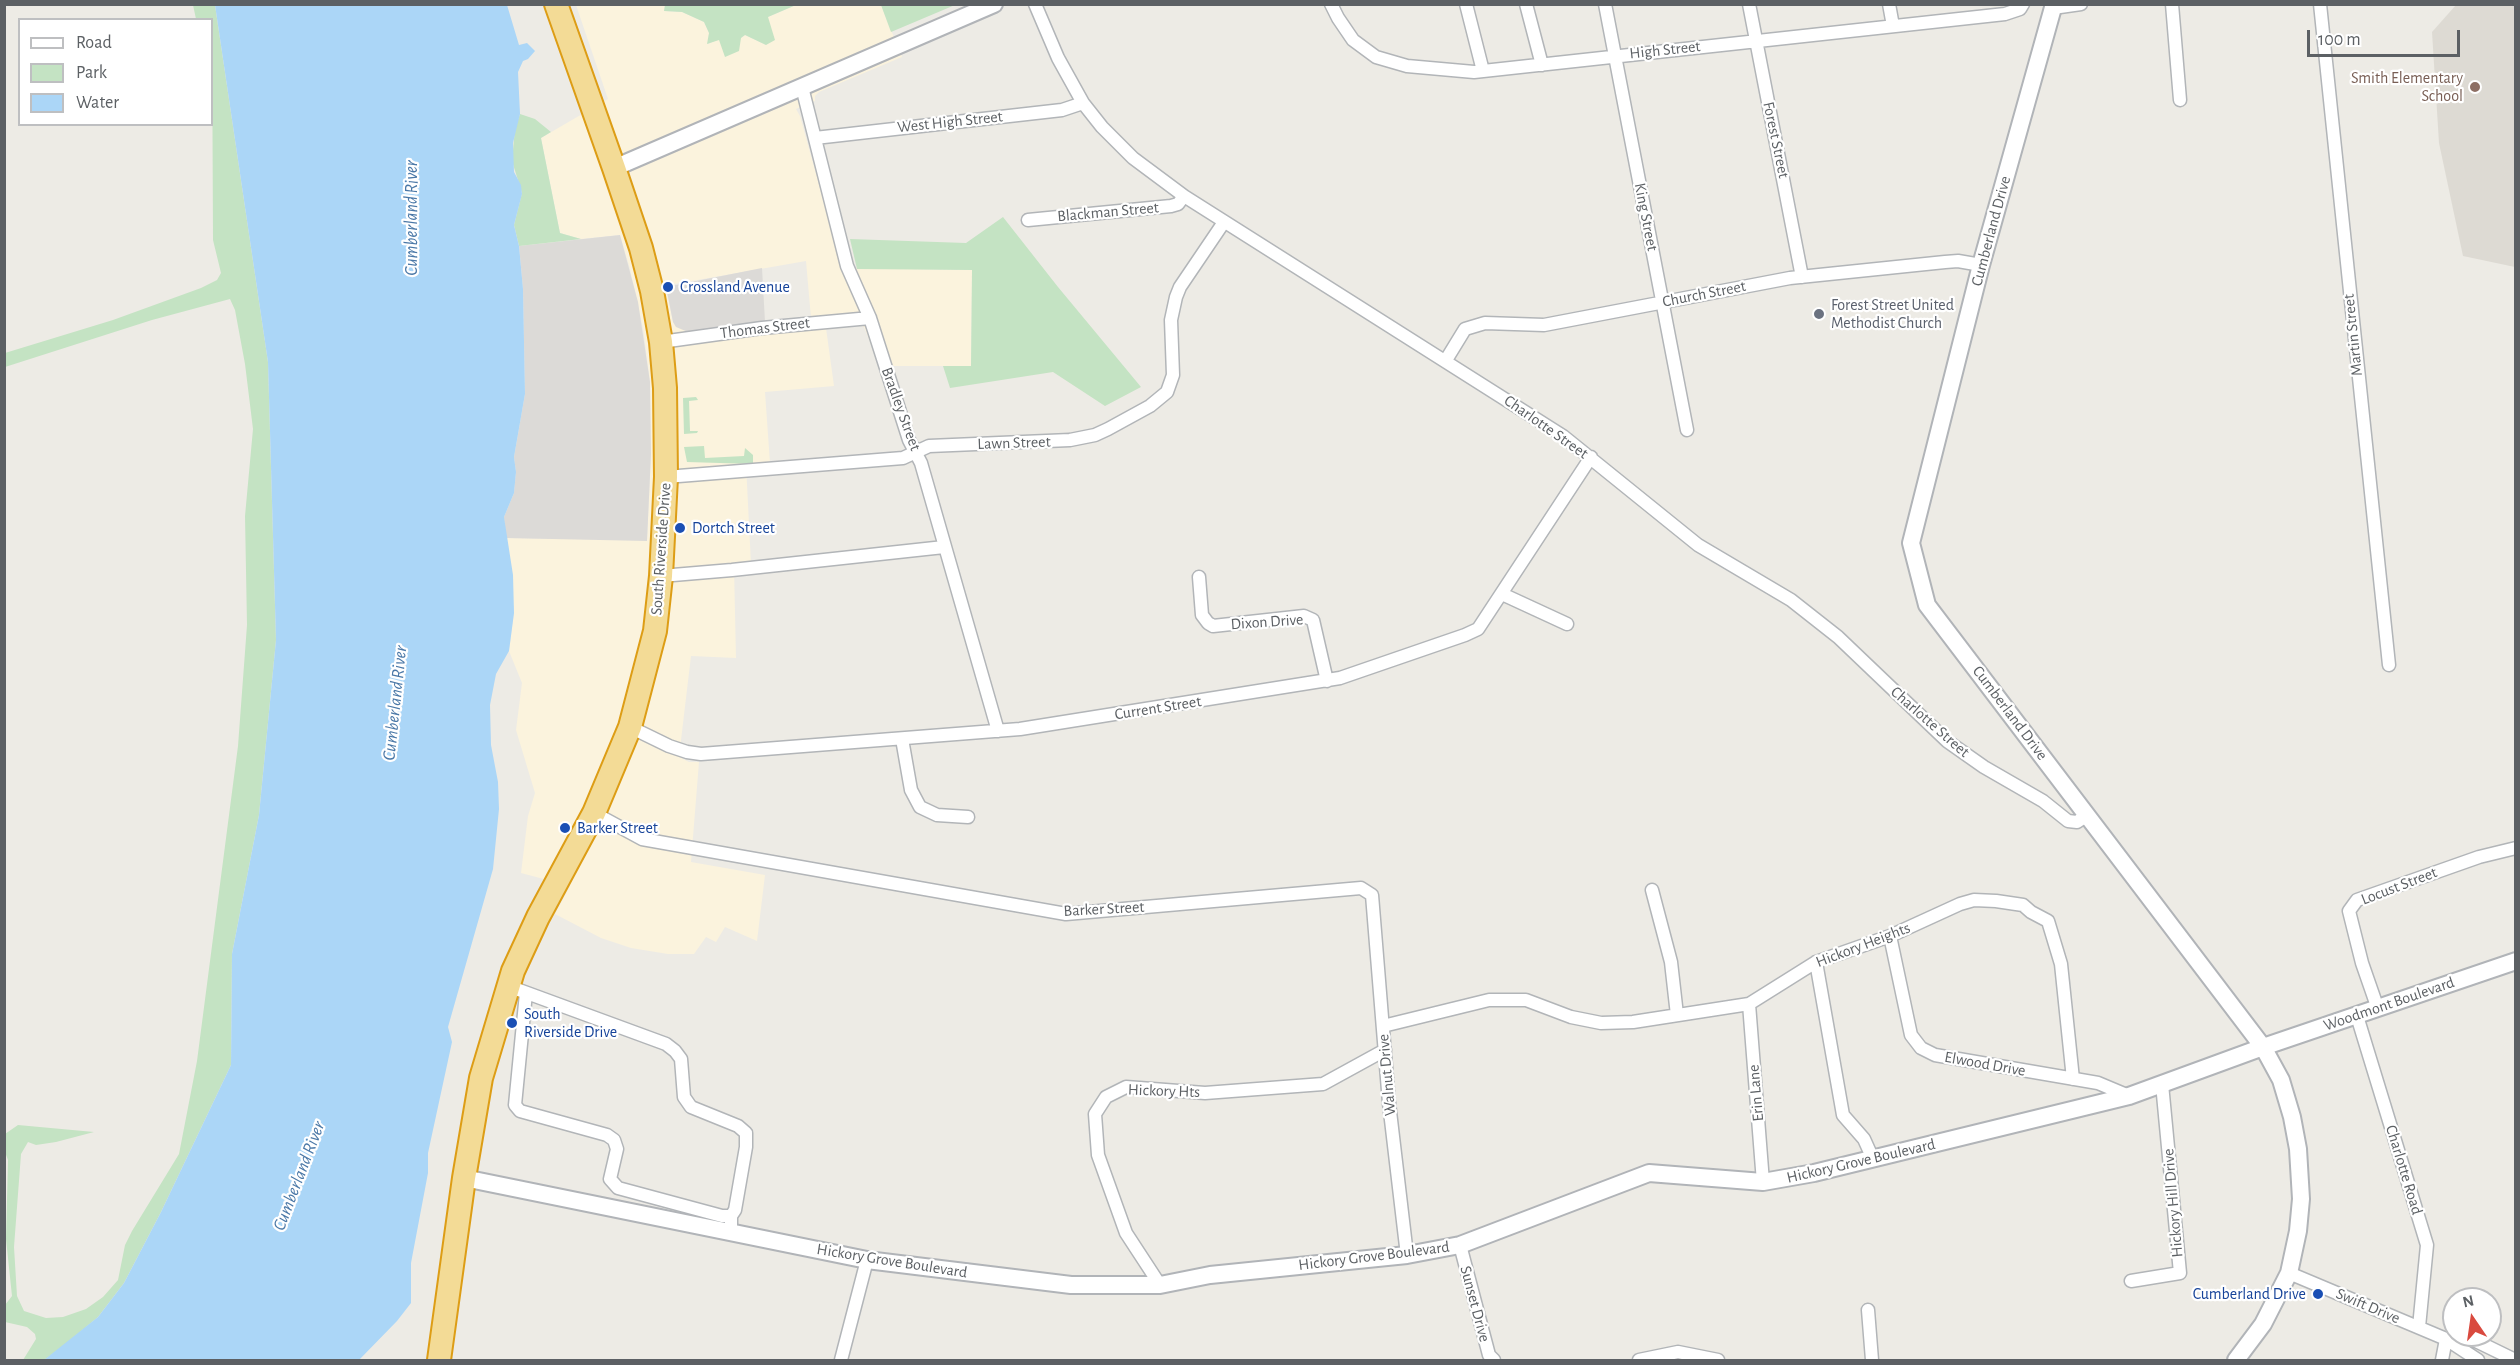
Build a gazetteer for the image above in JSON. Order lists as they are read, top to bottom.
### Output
{
  "streets": {
    "highway": ["South Riverside Drive"],
    "street": [
      "High Street",
      "West High Street",
      "Forest Street",
      "Blackman Street",
      "King Street",
      "Cumberland Drive",
      "Church Street",
      "Thomas Street",
      "Martin Street",
      "Bradley Street",
      "Charlotte Street",
      "Lawn Street",
      "Dixon Drive",
      "Current Street",
      "Locust Street",
      "Barker Street",
      "Hickory Heights",
      "Woodmont Boulevard",
      "Elwood Drive",
      "Walnut Drive",
      "Hickory Hts",
      "Erin Lane",
      "Hickory Grove Boulevard",
      "Charlotte Road",
      "Hickory Hill Drive",
      "Sunset Drive",
      "Swift Drive"
    ]
  },
  "crossings": [
    ["High Street", "Forest Street"],
    ["High Street", "King Street"],
    ["West High Street", "Bradley Street"],
    ["West High Street", "Charlotte Street"],
    ["Forest Street", "Church Street"],
    ["Blackman Street", "Charlotte Street"],
    ["King Street", "Church Street"],
    ["Cumberland Drive", "Church Street"],
    ["Cumberland Drive", "Charlotte Street"],
    ["Cumberland Drive", "Woodmont Boulevard"],
    ["Cumberland Drive", "Hickory Grove Boulevard"],
    ["Cumberland Drive", "Swift Drive"],
    ["Church Street", "Charlotte Street"],
    ["Thomas Street", "Bradley Street"],
    ["Thomas Street", "South Riverside Drive"],
    ["Bradley Street", "Lawn Street"],
    ["Bradley Street", "Current Street"],
    ["Charlotte Street", "Lawn Street"],
    ["Charlotte Street", "Current Street"],
    ["Lawn Street", "South Riverside Drive"],
    ["South Riverside Drive", "Current Street"],
    ["South Riverside Drive", "Barker Street"],
    ["South Riverside Drive", "Hickory Grove Boulevard"],
    ["Dixon Drive", "Current Street"],
    ["Locust Street", "Woodmont Boulevard"],
    ["Barker Street", "Walnut Drive"],
    ["Hickory Heights", "Elwood Drive"],
    ["Hickory Heights", "Walnut Drive"],
    ["Hickory Heights", "Erin Lane"],
    ["Woodmont Boulevard", "Hickory Grove Boulevard"],
    ["Woodmont Boulevard", "Charlotte Road"],
    ["Elwood Drive", "Hickory Grove Boulevard"],
    ["Walnut Drive", "Hickory Hts"],
    ["Walnut Drive", "Hickory Grove Boulevard"],
    ["Hickory Hts", "Hickory Grove Boulevard"],
    ["Erin Lane", "Hickory Grove Boulevard"],
    ["Hickory Grove Boulevard", "Hickory Hill Drive"],
    ["Hickory Grove Boulevard", "Sunset Drive"],
    ["Charlotte Road", "Swift Drive"]
  ],
  "water": ["Cumberland River"],
  "places": [
    "Smith Elementary School",
    "Crossland Avenue",
    "Forest Street United Methodist Church",
    "Dortch Street",
    "Barker Street",
    "South Riverside Drive",
    "Cumberland Drive"
  ],
  "legend": ["Road", "Park", "Water"],
  "scale_bar": "100 m",
  "north": "top"
}
